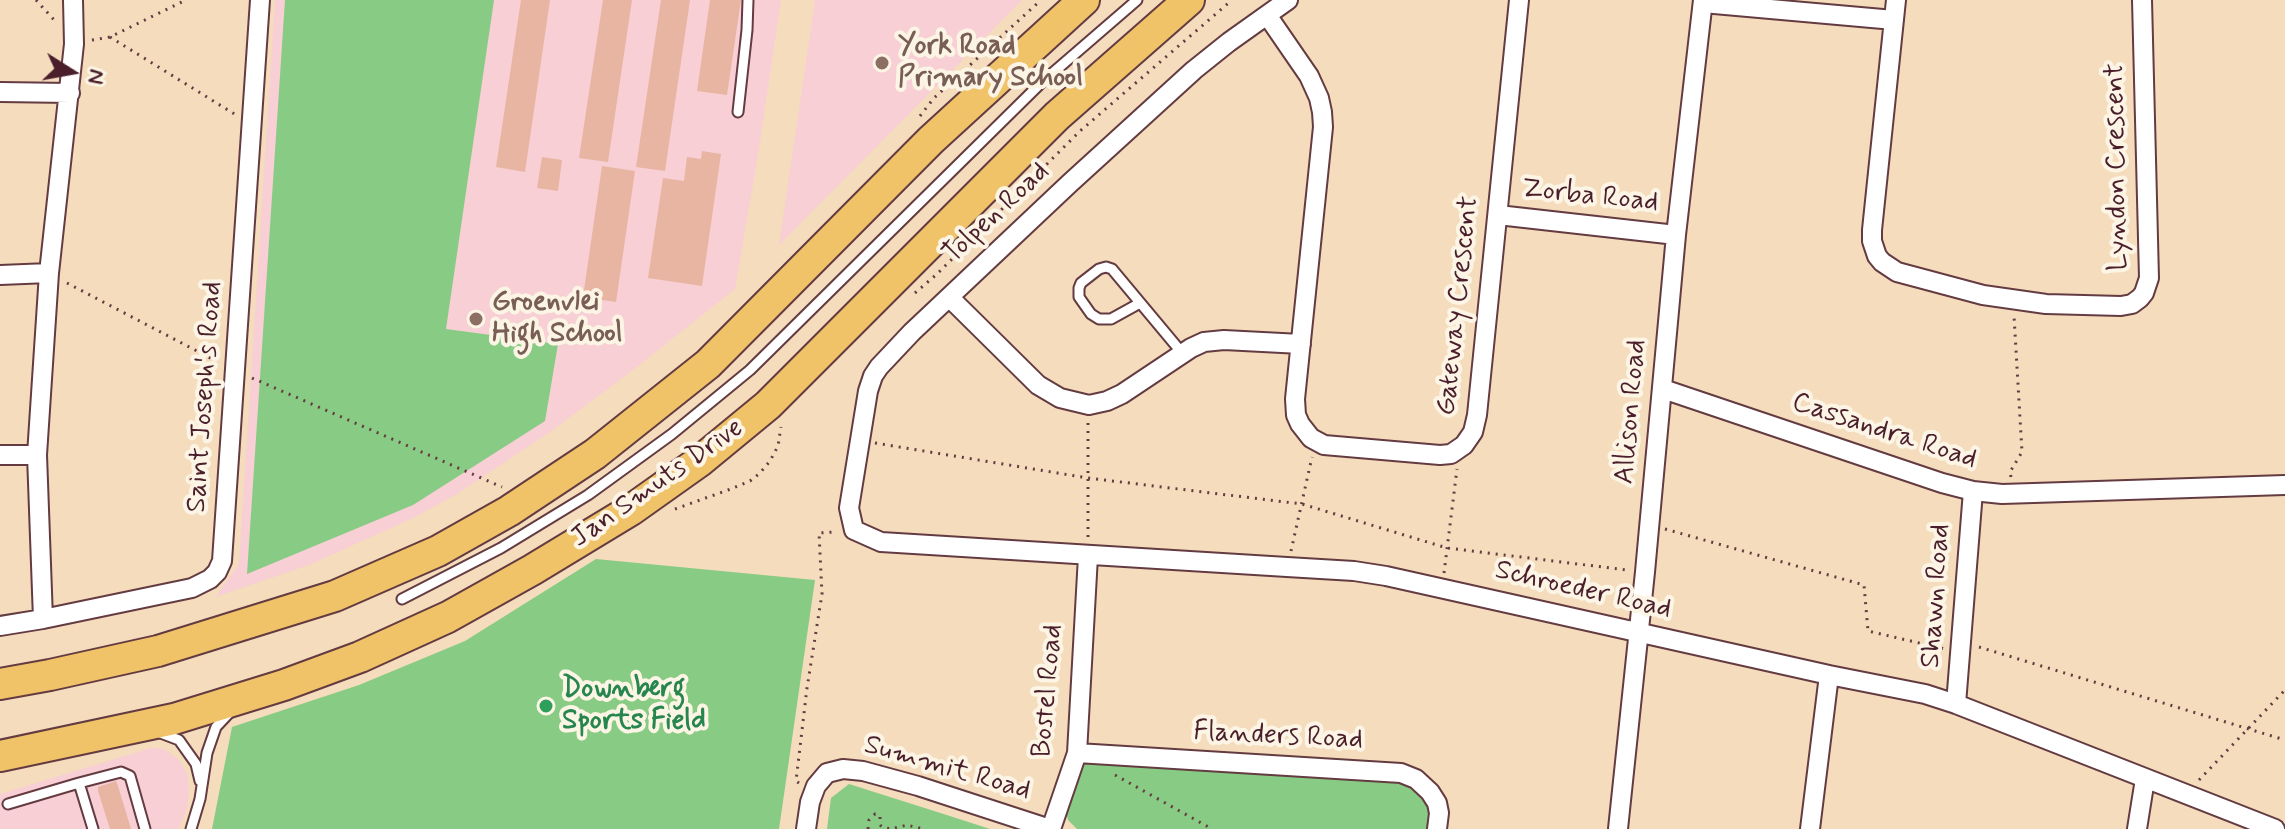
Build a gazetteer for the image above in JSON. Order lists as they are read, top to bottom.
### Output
{
  "streets": {
    "main road": ["Jan Smuts Drive"],
    "street": [
      "Lyndon Crescent",
      "Zorba Road",
      "Tolpen Road",
      "Gateway Crescent",
      "Saint Joseph's Road",
      "Allison Road",
      "Cassandra Road",
      "Schroeder Road",
      "Shawn Road",
      "Bostel Road",
      "Flanders Road",
      "Summit Road"
    ]
  },
  "crossings": [
    ["Zorba Road", "Gateway Crescent"],
    ["Zorba Road", "Allison Road"],
    ["Tolpen Road", "Schroeder Road"],
    ["Allison Road", "Cassandra Road"],
    ["Allison Road", "Schroeder Road"],
    ["Cassandra Road", "Shawn Road"],
    ["Schroeder Road", "Shawn Road"],
    ["Schroeder Road", "Bostel Road"],
    ["Bostel Road", "Flanders Road"],
    ["Bostel Road", "Summit Road"]
  ],
  "places": ["York Road Primary School", "Groenvlei High School", "Downberg Sports Field"],
  "north": "right"
}
